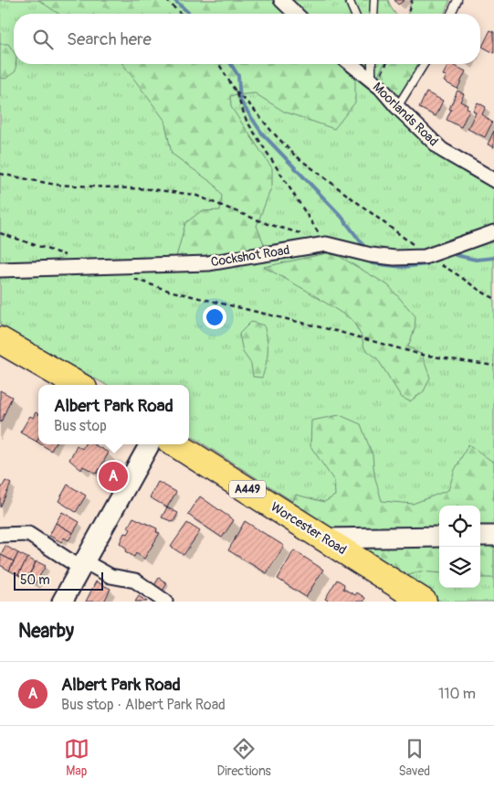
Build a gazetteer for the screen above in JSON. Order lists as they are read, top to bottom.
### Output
{
  "streets": {
    "highway": ["A449", "Worcester Road"],
    "street": ["Moorlands Road", "Cockshot Road"]
  },
  "scale_bar": "50 m",
  "page": {
    "search": "Search here",
    "popup": ["Albert Park Road", "Bus stop"],
    "pins": "A",
    "scale": "50 m",
    "heading": "Nearby",
    "list": [
      {
        "mark": "A",
        "name": "Albert Park Road",
        "note": "Bus stop · Albert Park Road",
        "value": "110 m"
      }
    ],
    "nav": ["Map", "Directions", "Saved"]
  }
}
